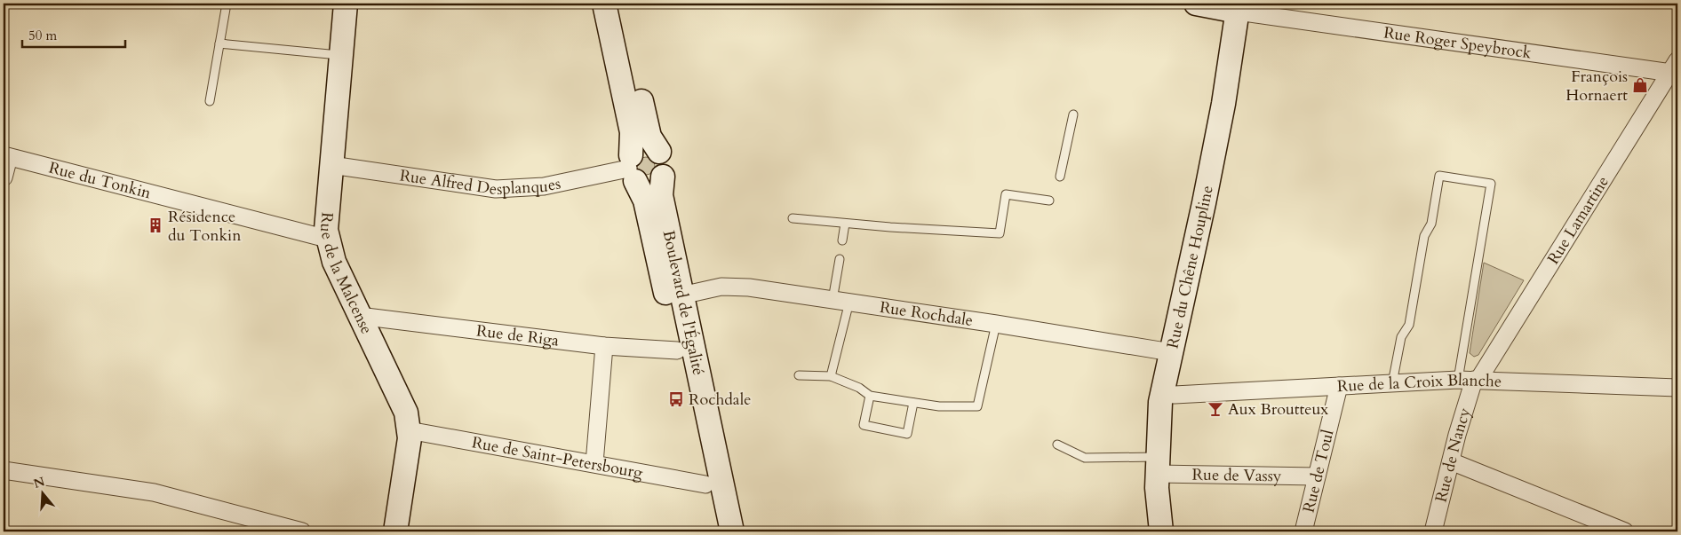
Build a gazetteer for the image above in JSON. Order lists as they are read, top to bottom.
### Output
{
  "streets": {
    "main road": ["Rue du Chêne Houpline", "Rue de la Malcense", "Boulevard de l'Égalité"],
    "street": [
      "Rue Roger Speybrock",
      "Rue Alfred Desplanques",
      "Rue du Tonkin",
      "Rue Lamartine",
      "Rue Rochdale",
      "Rue de Riga",
      "Rue de la Croix Blanche",
      "Rue de Nancy",
      "Rue de Saint-Petersbourg",
      "Rue de Toul",
      "Rue de Vassy"
    ]
  },
  "crossings": [
    ["Rue Roger Speybrock", "Rue Lamartine"],
    ["Rue Roger Speybrock", "Rue du Chêne Houpline"],
    ["Rue Alfred Desplanques", "Rue de la Malcense"],
    ["Rue Alfred Desplanques", "Boulevard de l'Égalité"],
    ["Rue du Tonkin", "Rue de la Malcense"],
    ["Rue Lamartine", "Rue de la Croix Blanche"],
    ["Rue Lamartine", "Rue de Nancy"],
    ["Rue du Chêne Houpline", "Rue Rochdale"],
    ["Rue du Chêne Houpline", "Rue de la Croix Blanche"],
    ["Rue du Chêne Houpline", "Rue de Vassy"],
    ["Rue de la Malcense", "Rue de Riga"],
    ["Rue de la Malcense", "Rue de Saint-Petersbourg"],
    ["Boulevard de l'Égalité", "Rue Rochdale"],
    ["Boulevard de l'Égalité", "Rue de Riga"],
    ["Boulevard de l'Égalité", "Rue de Saint-Petersbourg"],
    ["Rue de la Croix Blanche", "Rue de Nancy"],
    ["Rue de la Croix Blanche", "Rue de Toul"],
    ["Rue de Toul", "Rue de Vassy"]
  ],
  "places": {
    "shop": ["François Hornaert"],
    "building": ["Résidence du Tonkin"],
    "bus stop": ["Rochdale"],
    "bar": ["Aux Broutteux"]
  },
  "scale_bar": "50 m",
  "north": "top"
}
